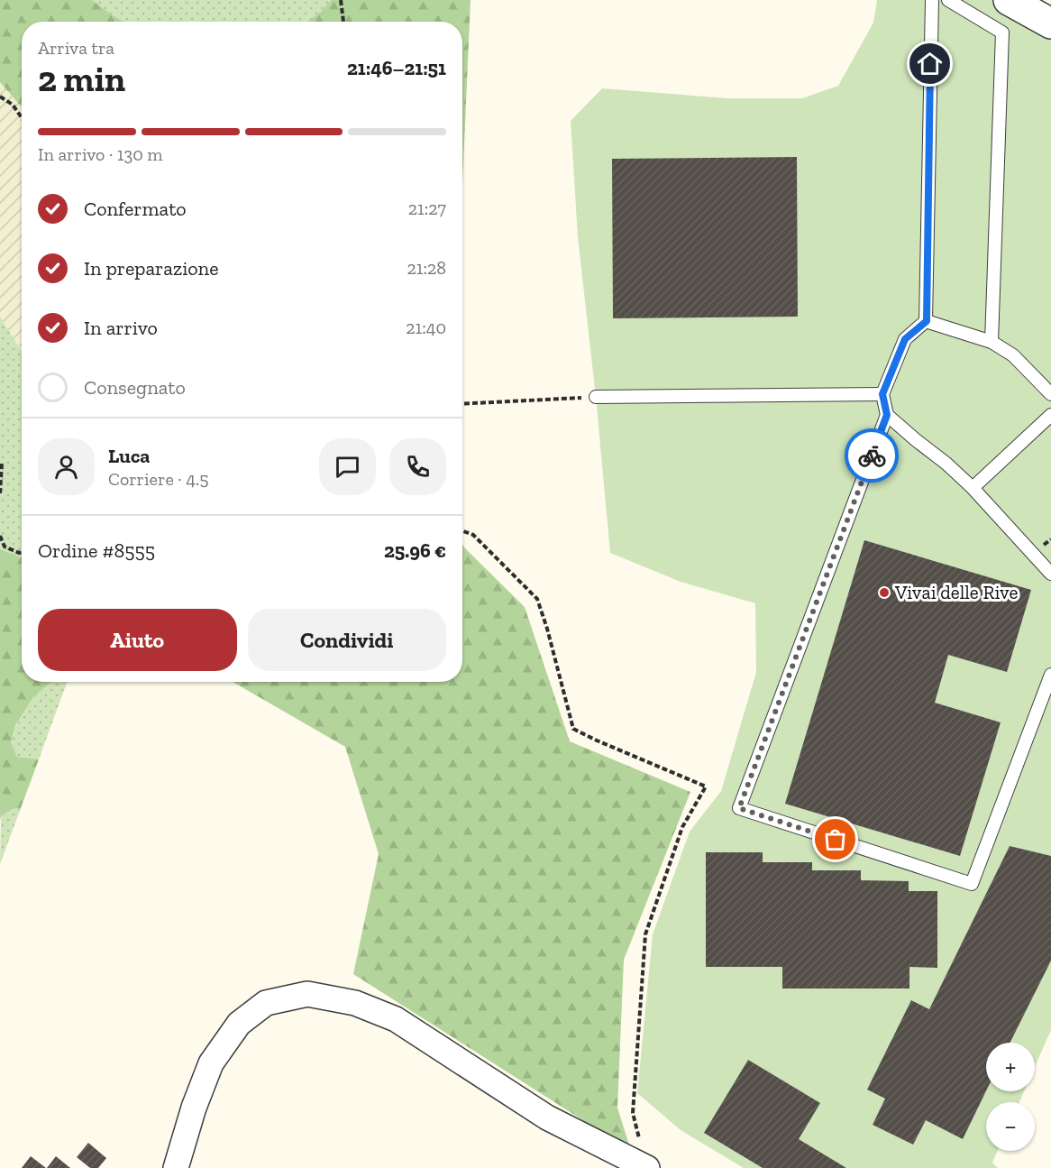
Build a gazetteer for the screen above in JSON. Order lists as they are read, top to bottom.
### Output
{
  "places": ["Vivai delle Rive"],
  "page": {
    "heading": ["2 min", "Arriva tra", "21:46–21:51"],
    "panel": [
      "Luca",
      "Corriere · 4.5",
      "Ordine #8555",
      "25.96 €"
    ],
    "bar": "In arrivo · 130 m",
    "list": [
      ["Confermato", "21:27"],
      ["In preparazione", "21:28"],
      ["In arrivo", "21:40"],
      "Consegnato"
    ],
    "buttons": ["Aiuto", "Condividi"],
    "map_buttons": ["+", "−"]
  }
}
